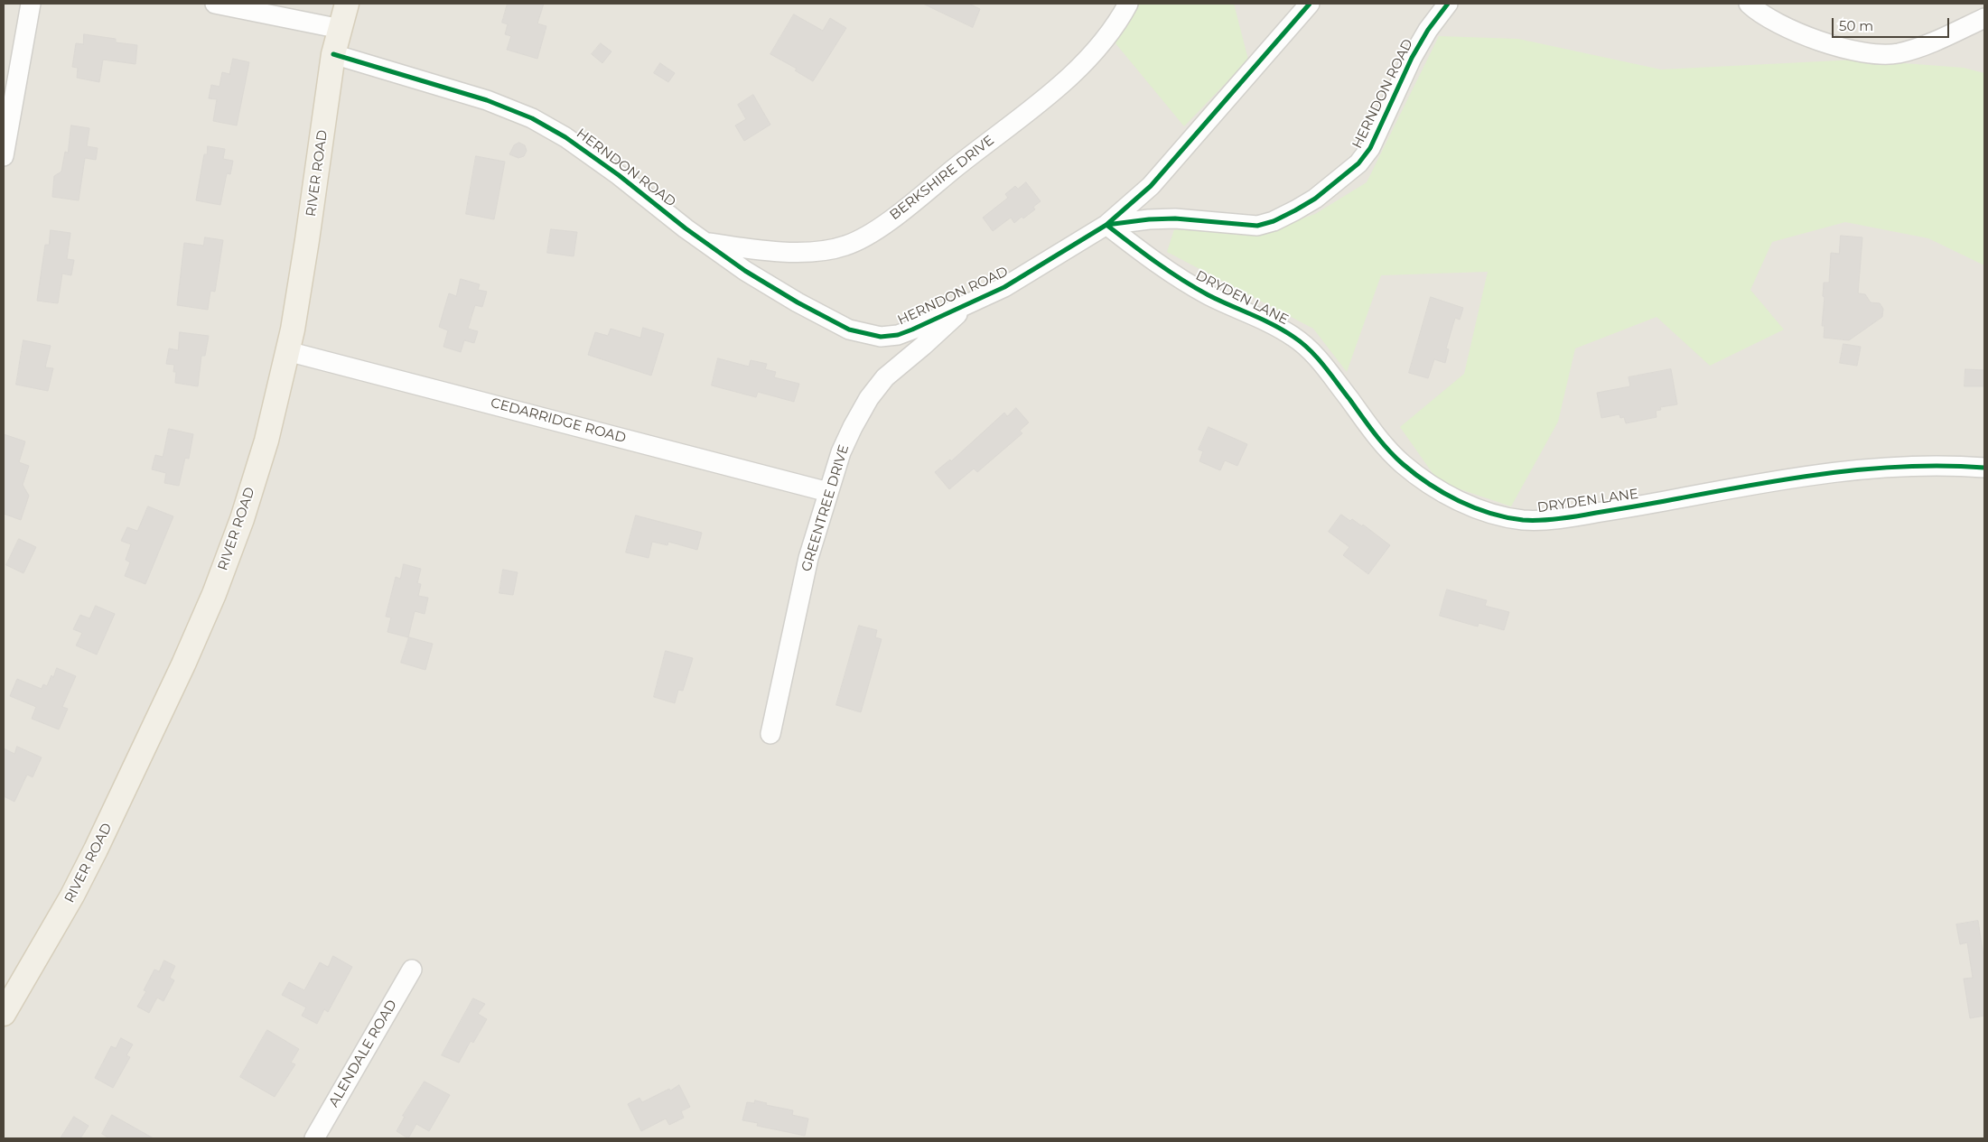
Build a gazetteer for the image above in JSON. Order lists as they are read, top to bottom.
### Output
{
  "streets": {
    "main road": ["RIVER ROAD"],
    "street": [
      "HERNDON ROAD",
      "BERKSHIRE DRIVE",
      "DRYDEN LANE",
      "CEDARRIDGE ROAD",
      "GREENTREE DRIVE",
      "ALENDALE ROAD"
    ]
  },
  "crossings": [
    ["HERNDON ROAD", "RIVER ROAD"],
    ["HERNDON ROAD", "BERKSHIRE DRIVE"],
    ["HERNDON ROAD", "DRYDEN LANE"],
    ["HERNDON ROAD", "GREENTREE DRIVE"],
    ["RIVER ROAD", "CEDARRIDGE ROAD"],
    ["CEDARRIDGE ROAD", "GREENTREE DRIVE"]
  ],
  "scale_bar": "50 m"
}
